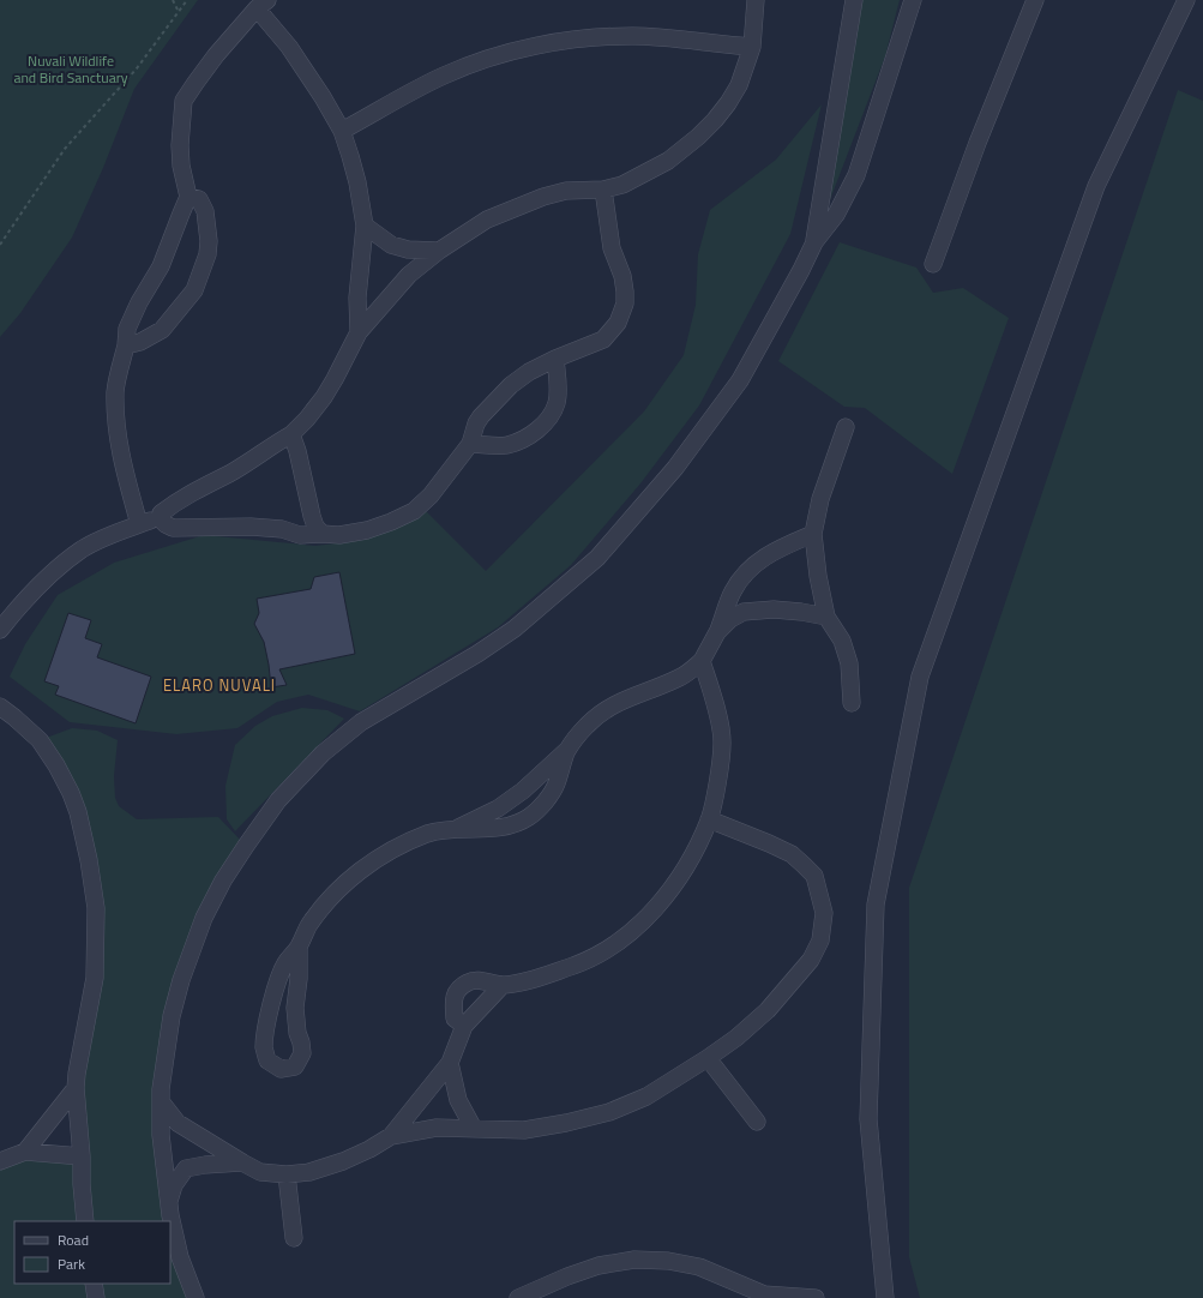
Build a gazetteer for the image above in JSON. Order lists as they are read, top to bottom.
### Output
{
  "districts": ["ELARO NUVALI"],
  "parks": ["Nuvali Wildlife and Bird Sanctuary"],
  "legend": ["Road", "Park"]
}
